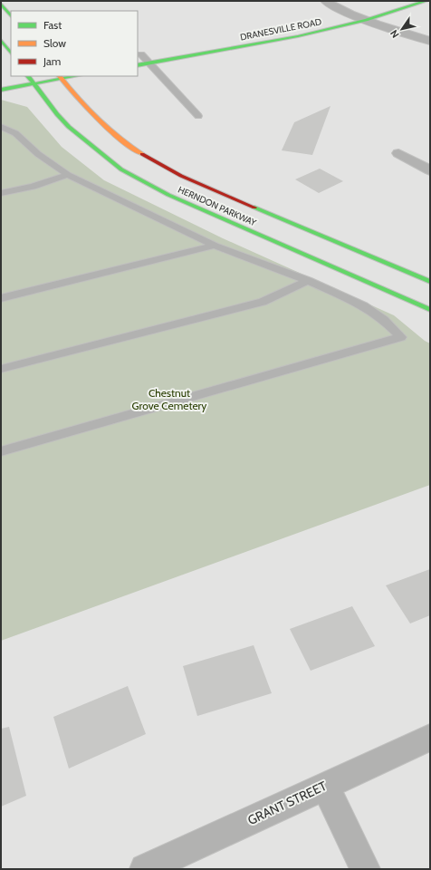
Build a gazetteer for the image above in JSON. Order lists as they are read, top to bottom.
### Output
{
  "streets": {
    "main road": ["DRANESVILLE ROAD", "HERNDON PARKWAY"],
    "street": ["GRANT STREET"]
  },
  "parks": ["Chestnut Grove Cemetery"],
  "legend": ["Fast", "Slow", "Jam"],
  "north": "bottom left"
}
